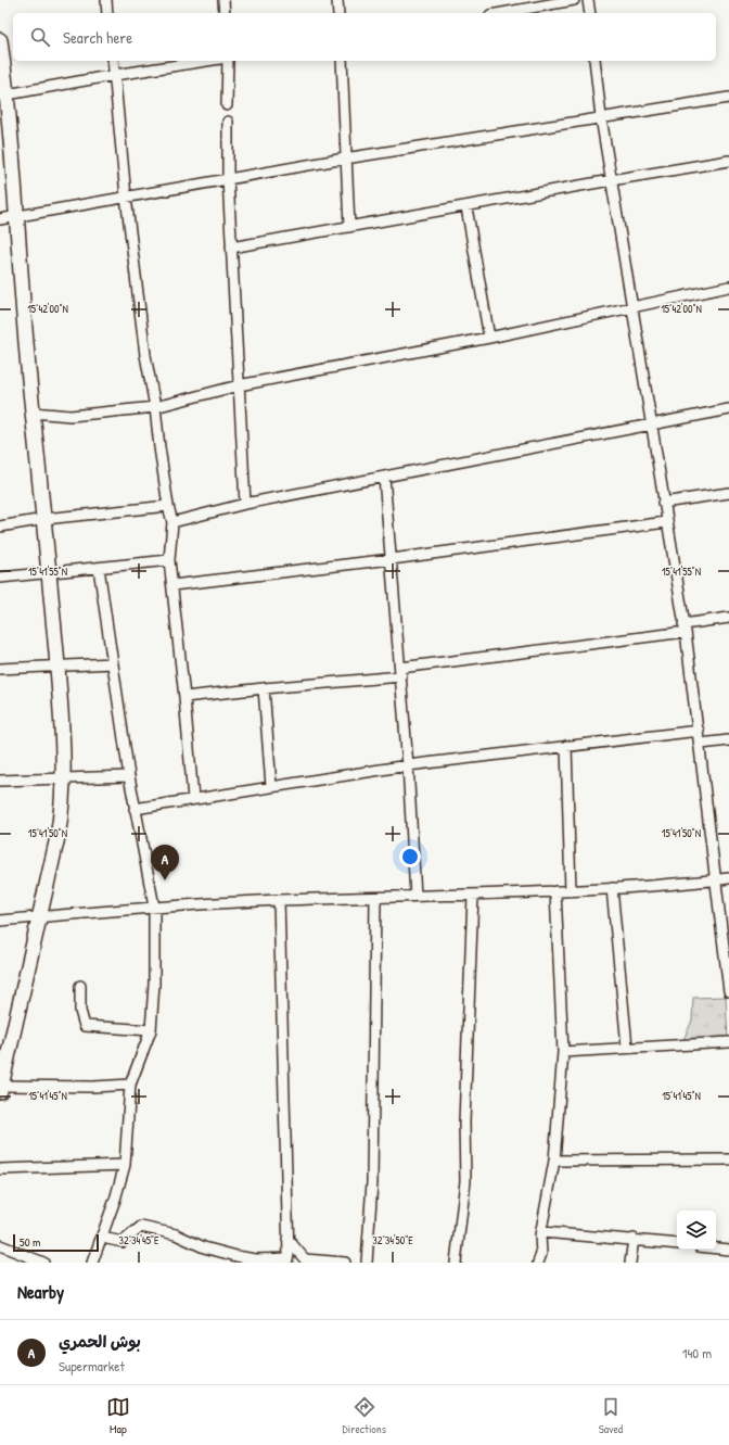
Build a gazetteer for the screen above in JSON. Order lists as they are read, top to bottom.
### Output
{
  "scale_bar": "50 m",
  "page": {
    "search": "Search here",
    "pins": "A",
    "scale": "50 m",
    "heading": "Nearby",
    "list": [
      {
        "mark": "A",
        "name": "بوش الحمري",
        "note": "Supermarket",
        "value": "140 m"
      }
    ],
    "nav": ["Map", "Directions", "Saved"]
  },
  "coordinates": [
    "15°42'00\"N",
    "15°41'55\"N",
    "15°41'50\"N",
    "15°41'45\"N",
    "32°34'45\"E",
    "32°34'50\"E"
  ]
}
